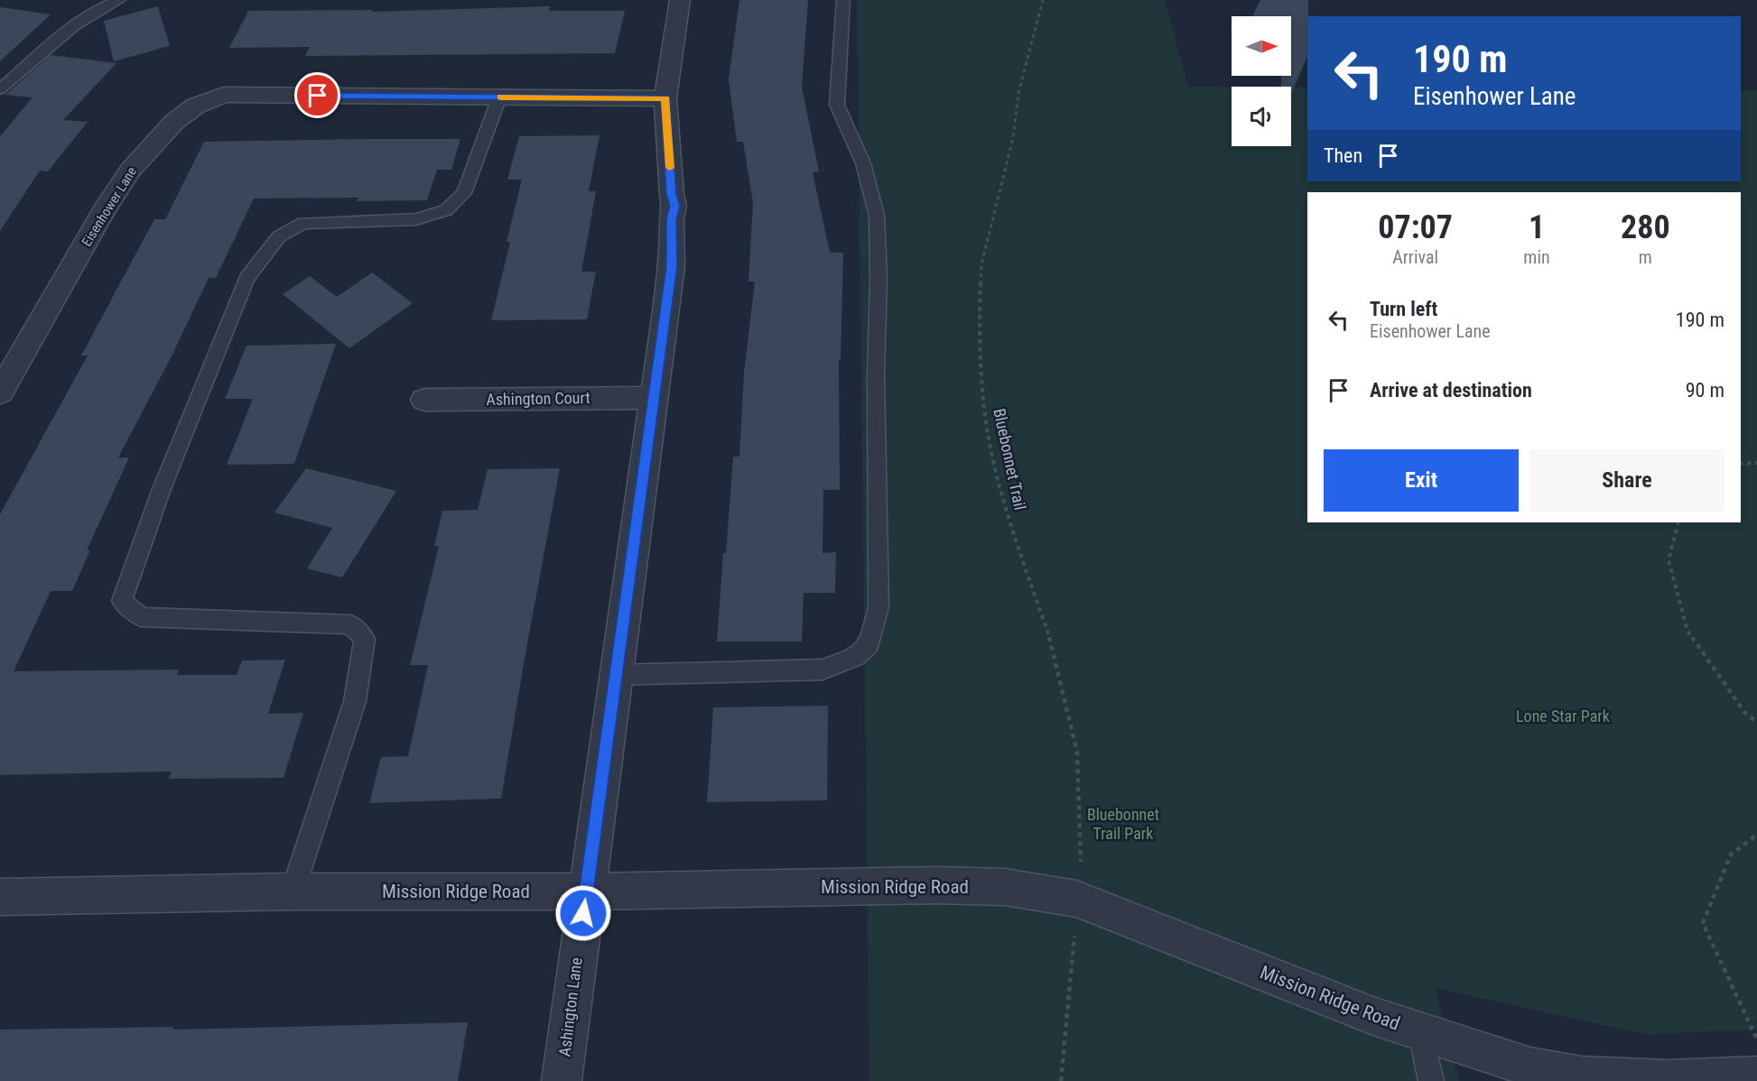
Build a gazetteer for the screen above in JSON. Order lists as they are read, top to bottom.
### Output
{
  "streets": {
    "street": [
      "Eisenhower Lane",
      "Ashington Court",
      "Mission Ridge Road",
      "Ashington Lane"
    ],
    "path": ["Bluebonnet Trail"]
  },
  "crossings": [
    ["Eisenhower Lane", "Ashington Lane"],
    ["Ashington Court", "Ashington Lane"],
    ["Mission Ridge Road", "Ashington Lane"]
  ],
  "parks": ["Lone Star Park", "Bluebonnet Trail Park"],
  "north": "right",
  "page": {
    "turn": ["190 m", "Eisenhower Lane"],
    "then": "Then",
    "eta": [
      "07:07",
      "Arrival",
      "1",
      "min",
      "280",
      "m"
    ],
    "list": [
      {
        "name": "Turn left",
        "note": "Eisenhower Lane",
        "value": "190 m"
      },
      {
        "name": "Arrive at destination",
        "value": "90 m"
      }
    ],
    "buttons": ["Exit", "Share"]
  }
}
